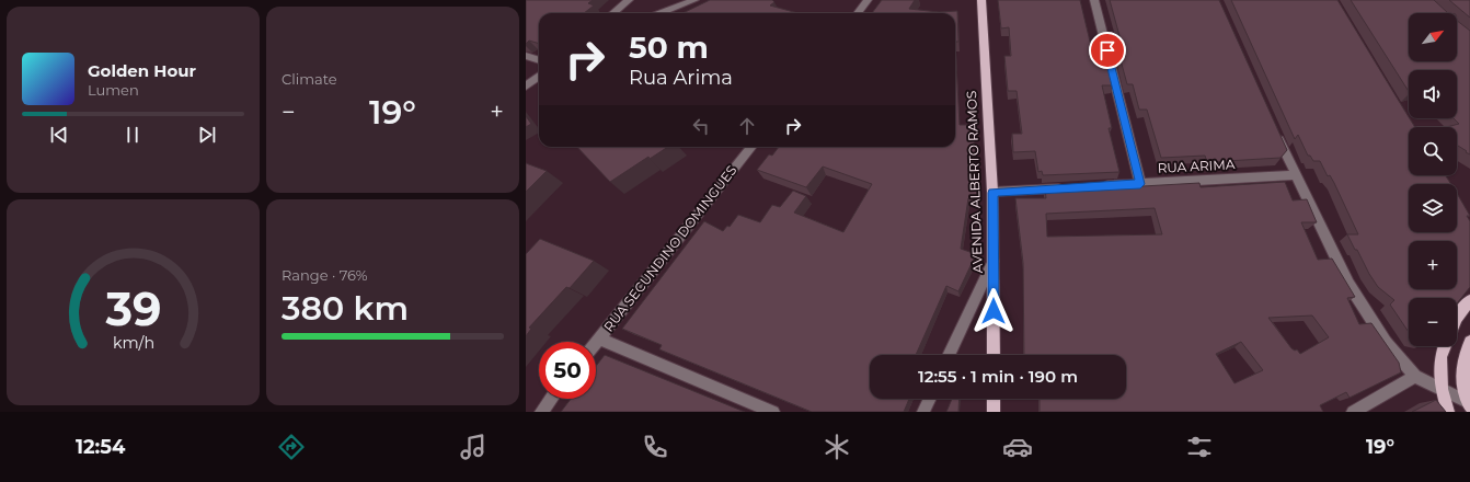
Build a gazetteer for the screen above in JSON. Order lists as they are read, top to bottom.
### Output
{
  "streets": {
    "main road": ["AVENIDA ALBERTO RAMOS"],
    "street": ["RUA ARIMA", "RUA SECUNDINO DOMINGUES"]
  },
  "north": "top right",
  "page": {
    "tile": [
      "Climate",
      ["Range · 76%", "380 km"]
    ],
    "map_buttons": ["+", "−"],
    "turn": ["50 m", "Rua Arima"],
    "song": ["Golden Hour", "Lumen"],
    "heat": ["−", "19°", "+"],
    "limit": "50",
    "trip": "12:55 · 1 min · 190 m",
    "tabs": ["12:54", "19°"],
    "gauge": ["39", "km/h"]
  }
}
